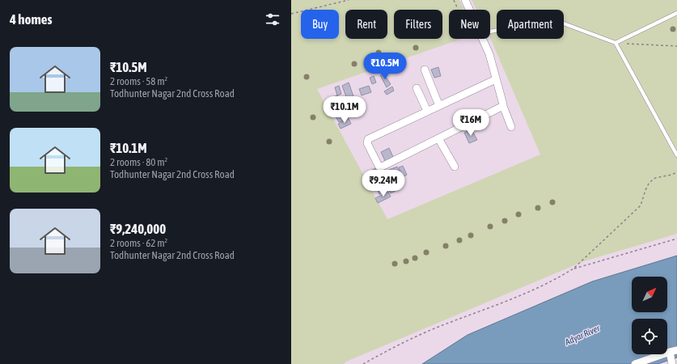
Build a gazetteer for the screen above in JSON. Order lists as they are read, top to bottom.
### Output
{
  "water": ["Adyar River"],
  "north": "top right",
  "page": {
    "heading": "4 homes",
    "chip": [
      "Buy",
      "Rent",
      "Filters",
      "New",
      "Apartment"
    ],
    "list": [
      {
        "name": "₹10.5M",
        "note": "2 rooms · 58 m² · Todhunter Nagar 2nd Cross Road"
      },
      {
        "name": "₹10.1M",
        "note": "2 rooms · 80 m² · Todhunter Nagar 2nd Cross Road"
      },
      {
        "name": "₹9,240,000",
        "note": "2 rooms · 62 m² · Todhunter Nagar 2nd Cross Road"
      }
    ],
    "price": [
      "₹10.5M",
      "₹10.1M",
      "₹16M",
      "₹9.24M"
    ]
  }
}
